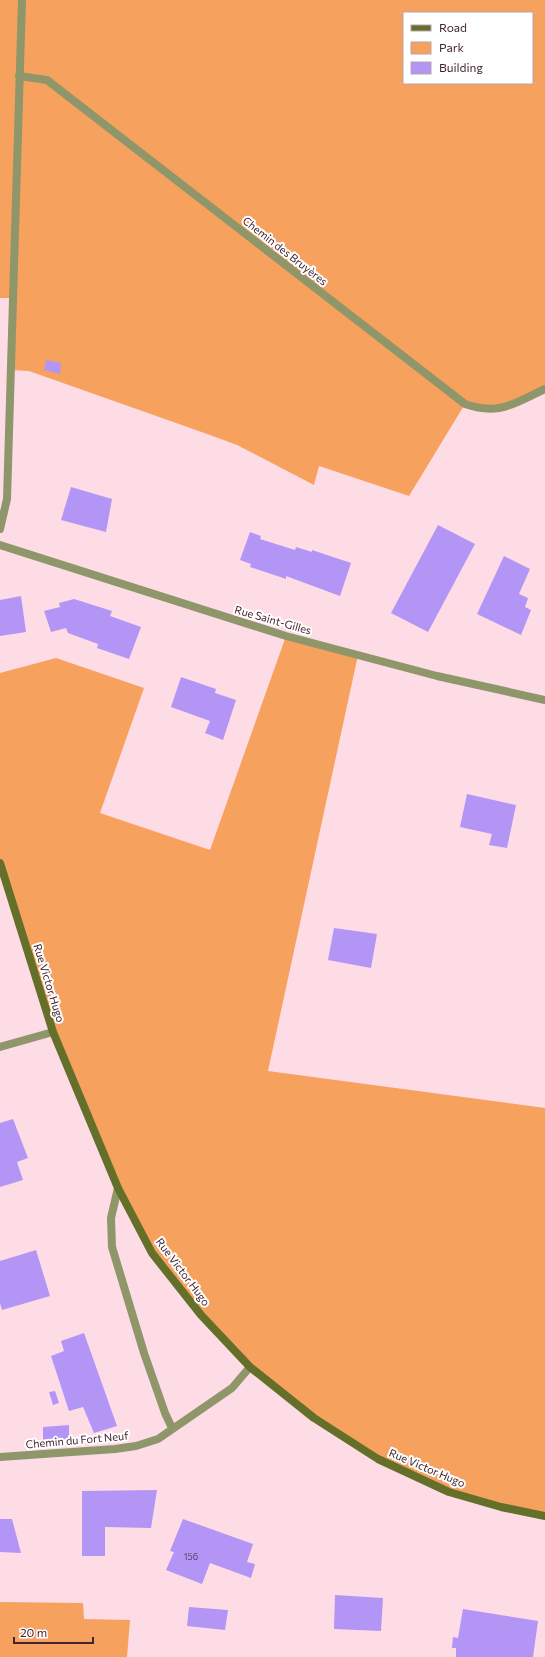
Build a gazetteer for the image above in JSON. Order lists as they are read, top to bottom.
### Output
{
  "streets": {
    "main road": ["Rue Victor Hugo"],
    "street": ["Chemin des Bruyères", "Rue Saint-Gilles", "Chemin du Fort Neuf"]
  },
  "crossings": [
    ["Rue Victor Hugo", "Chemin du Fort Neuf"]
  ],
  "house_numbers": ["156"],
  "legend": ["Road", "Park", "Building"],
  "scale_bar": "20 m"
}
